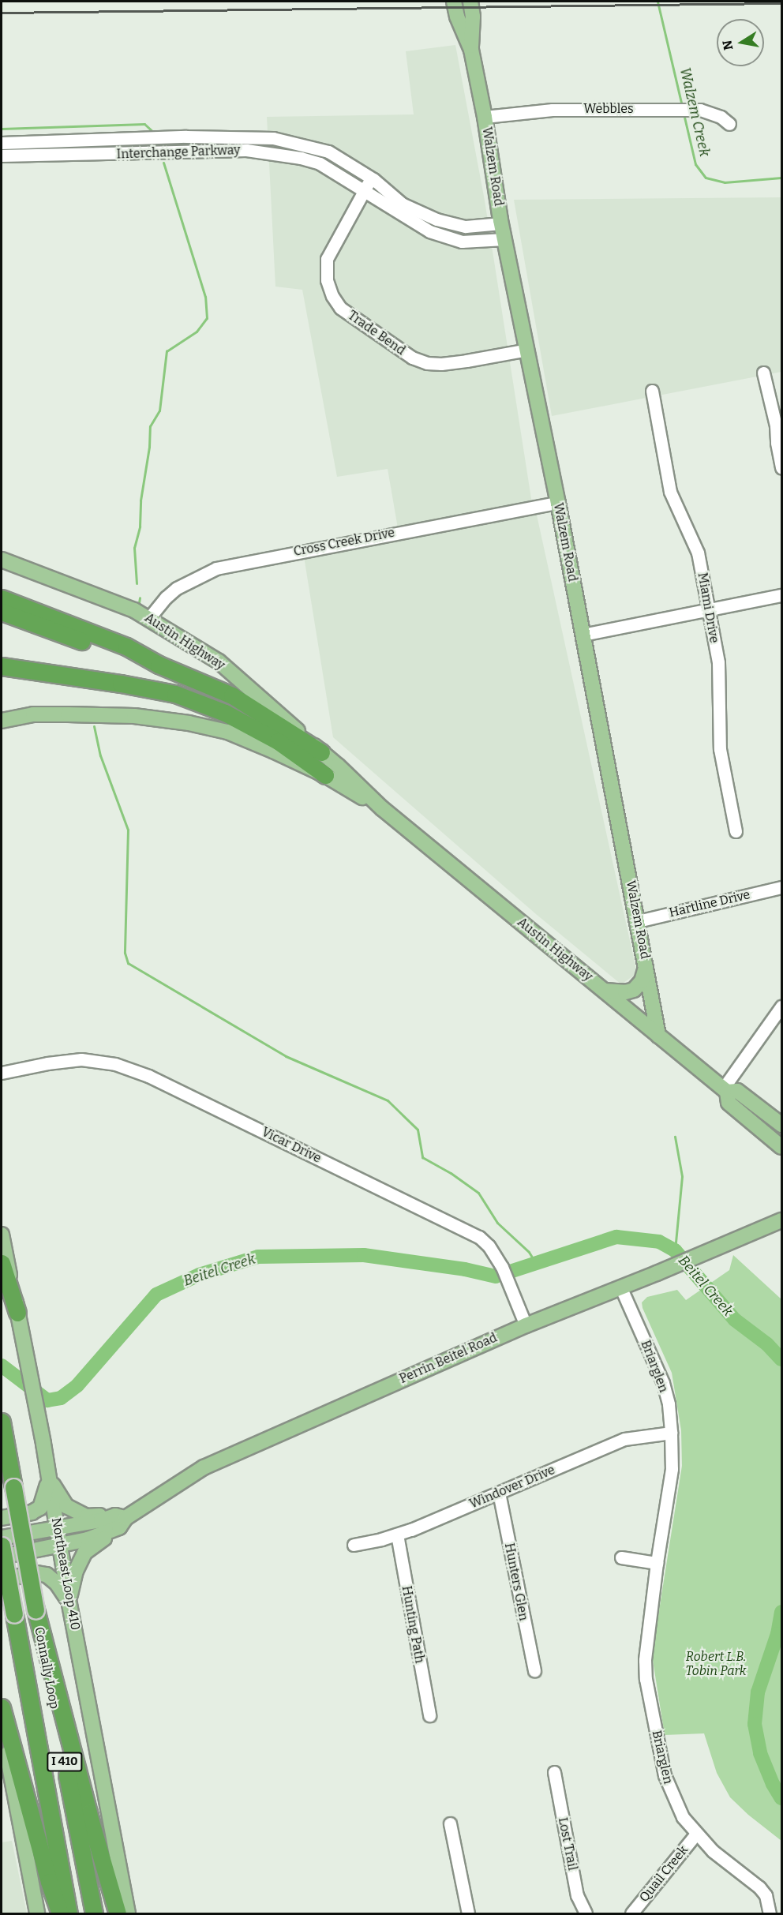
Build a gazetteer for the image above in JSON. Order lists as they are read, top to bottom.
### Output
{
  "streets": {
    "highway": ["Connally Loop", "I 410"],
    "main road": [
      "Walzem Road",
      "Austin Highway",
      "Perrin Beitel Road",
      "Northeast Loop 410"
    ],
    "street": [
      "Webbles",
      "Interchange Parkway",
      "Trade Bend",
      "Cross Creek Drive",
      "Miami Drive",
      "Hartline Drive",
      "Vicar Drive",
      "Briarglen",
      "Windover Drive",
      "Hunters Glen",
      "Hunting Path",
      "Lost Trail",
      "Quail Creek"
    ]
  },
  "crossings": [
    ["Webbles", "Walzem Road"],
    ["Interchange Parkway", "Walzem Road"],
    ["Interchange Parkway", "Trade Bend"],
    ["Walzem Road", "Trade Bend"],
    ["Walzem Road", "Cross Creek Drive"],
    ["Walzem Road", "Austin Highway"],
    ["Walzem Road", "Hartline Drive"],
    ["Cross Creek Drive", "Austin Highway"],
    ["Vicar Drive", "Perrin Beitel Road"],
    ["Perrin Beitel Road", "Briarglen"],
    ["Perrin Beitel Road", "Northeast Loop 410"],
    ["Briarglen", "Windover Drive"],
    ["Briarglen", "Quail Creek"],
    ["Windover Drive", "Hunters Glen"],
    ["Windover Drive", "Hunting Path"]
  ],
  "water": ["Walzem Creek", "Beitel Creek"],
  "parks": ["Robert L.B. Tobin Park"],
  "north": "left"
}
